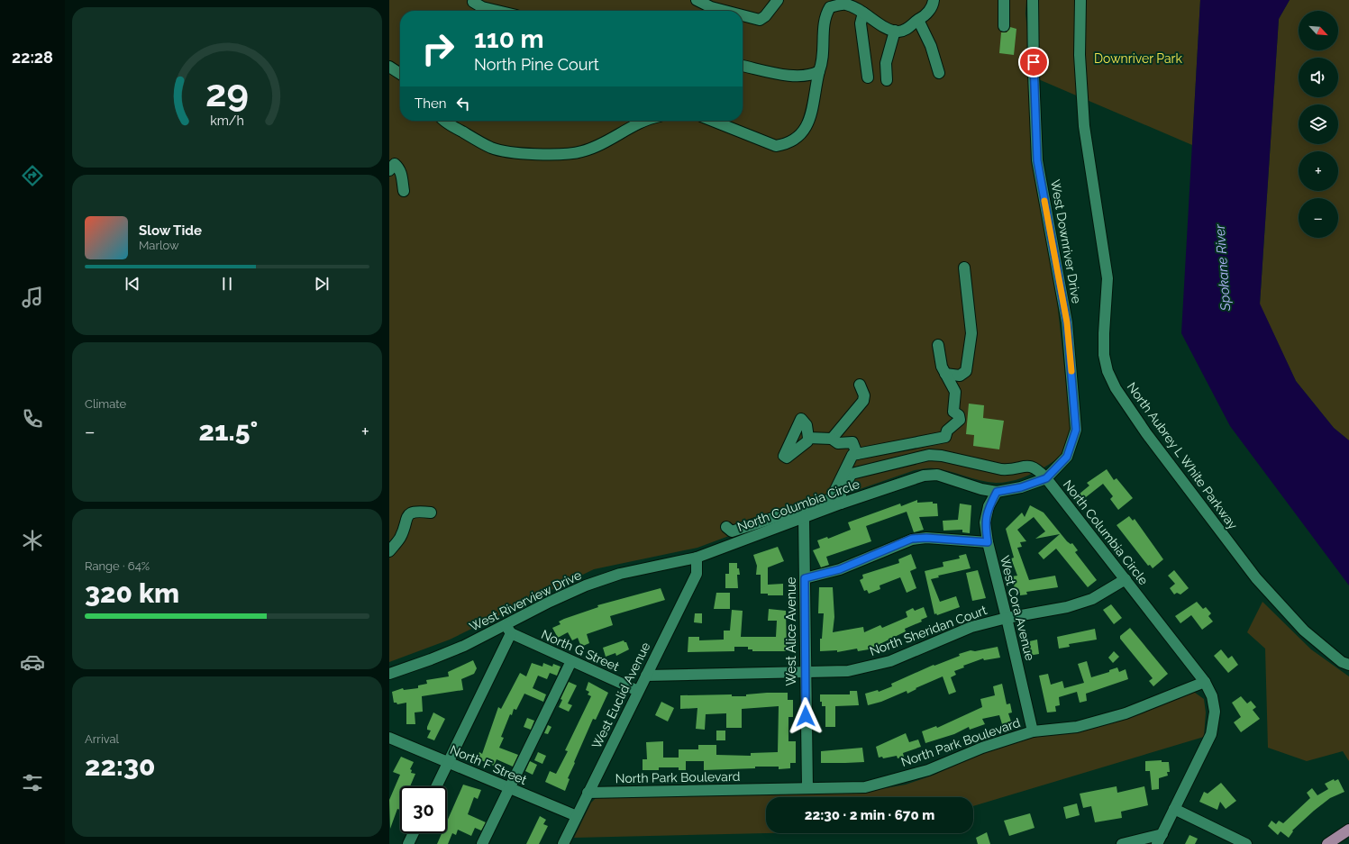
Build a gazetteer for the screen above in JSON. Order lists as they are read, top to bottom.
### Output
{
  "streets": {
    "street": [
      "West Downriver Drive",
      "North Aubrey L White Parkway",
      "North Columbia Circle",
      "West Riverview Drive",
      "West Cora Avenue",
      "North Sheridan Court",
      "West Alice Avenue",
      "North G Street",
      "West Euclid Avenue",
      "North Park Boulevard",
      "North F Street"
    ]
  },
  "crossings": [
    ["West Downriver Drive", "North Columbia Circle"],
    ["North Columbia Circle", "West Riverview Drive"],
    ["North Columbia Circle", "West Cora Avenue"],
    ["North Columbia Circle", "North Sheridan Court"],
    ["North Columbia Circle", "West Alice Avenue"],
    ["North Columbia Circle", "West Euclid Avenue"],
    ["North Columbia Circle", "North Park Boulevard"],
    ["West Riverview Drive", "North G Street"],
    ["West Riverview Drive", "West Euclid Avenue"],
    ["West Cora Avenue", "North Sheridan Court"],
    ["West Cora Avenue", "North Park Boulevard"],
    ["North Sheridan Court", "West Alice Avenue"],
    ["North Sheridan Court", "West Euclid Avenue"],
    ["West Alice Avenue", "North Park Boulevard"],
    ["North G Street", "West Euclid Avenue"],
    ["West Euclid Avenue", "North Park Boulevard"],
    ["West Euclid Avenue", "North F Street"]
  ],
  "water": ["Spokane River"],
  "parks": ["Downriver Park"],
  "north": "bottom right",
  "page": {
    "tabs": "22:28",
    "map_buttons": ["+", "−"],
    "turn": ["110 m", "North Pine Court"],
    "then": "Then",
    "song": ["Slow Tide", "Marlow"],
    "tile": [
      "Climate",
      ["Range · 64%", "320 km"],
      ["Arrival", "22:30"]
    ],
    "heat": ["−", "21.5°", "+"],
    "limit": "30",
    "trip": "22:30 · 2 min · 670 m",
    "gauge": ["29", "km/h"]
  }
}
